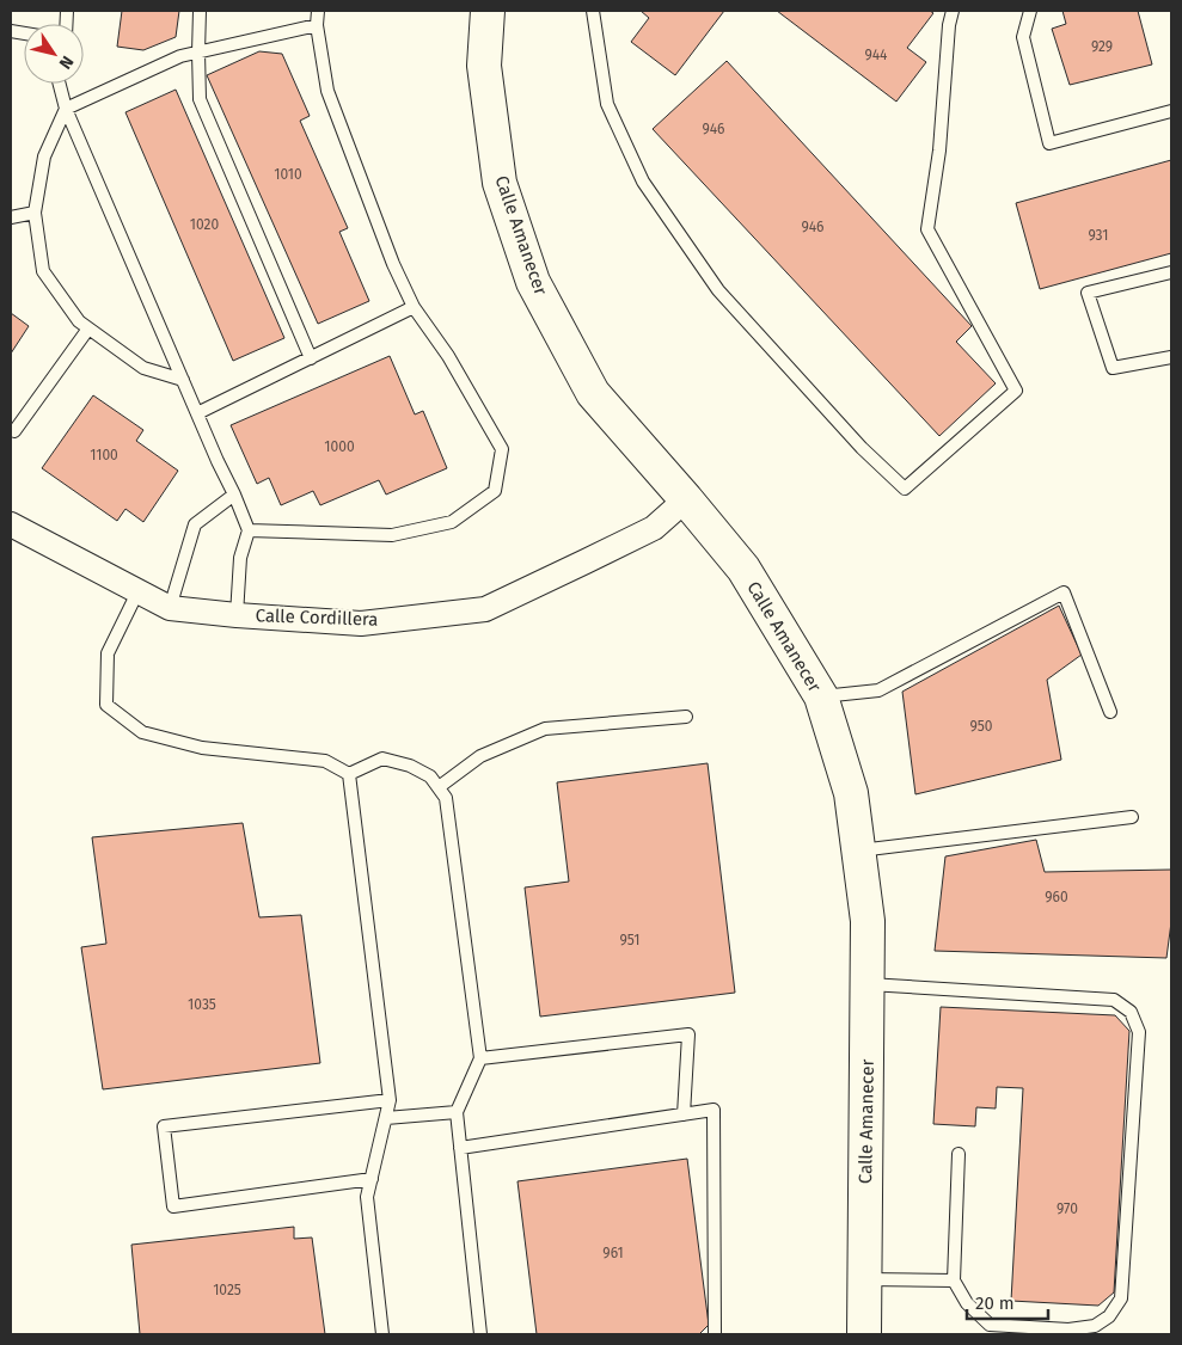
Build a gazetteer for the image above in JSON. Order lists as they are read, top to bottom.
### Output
{
  "streets": {
    "street": ["Calle Amanecer", "Calle Cordillera"]
  },
  "crossings": [
    ["Calle Amanecer", "Calle Cordillera"]
  ],
  "house_numbers": [
    "929",
    "944",
    "946",
    "1010",
    "1020",
    "946",
    "931",
    "1000",
    "1100",
    "950",
    "960",
    "951",
    "1035",
    "970",
    "961",
    "1025"
  ],
  "scale_bar": "20 m",
  "north": "bottom right"
}
